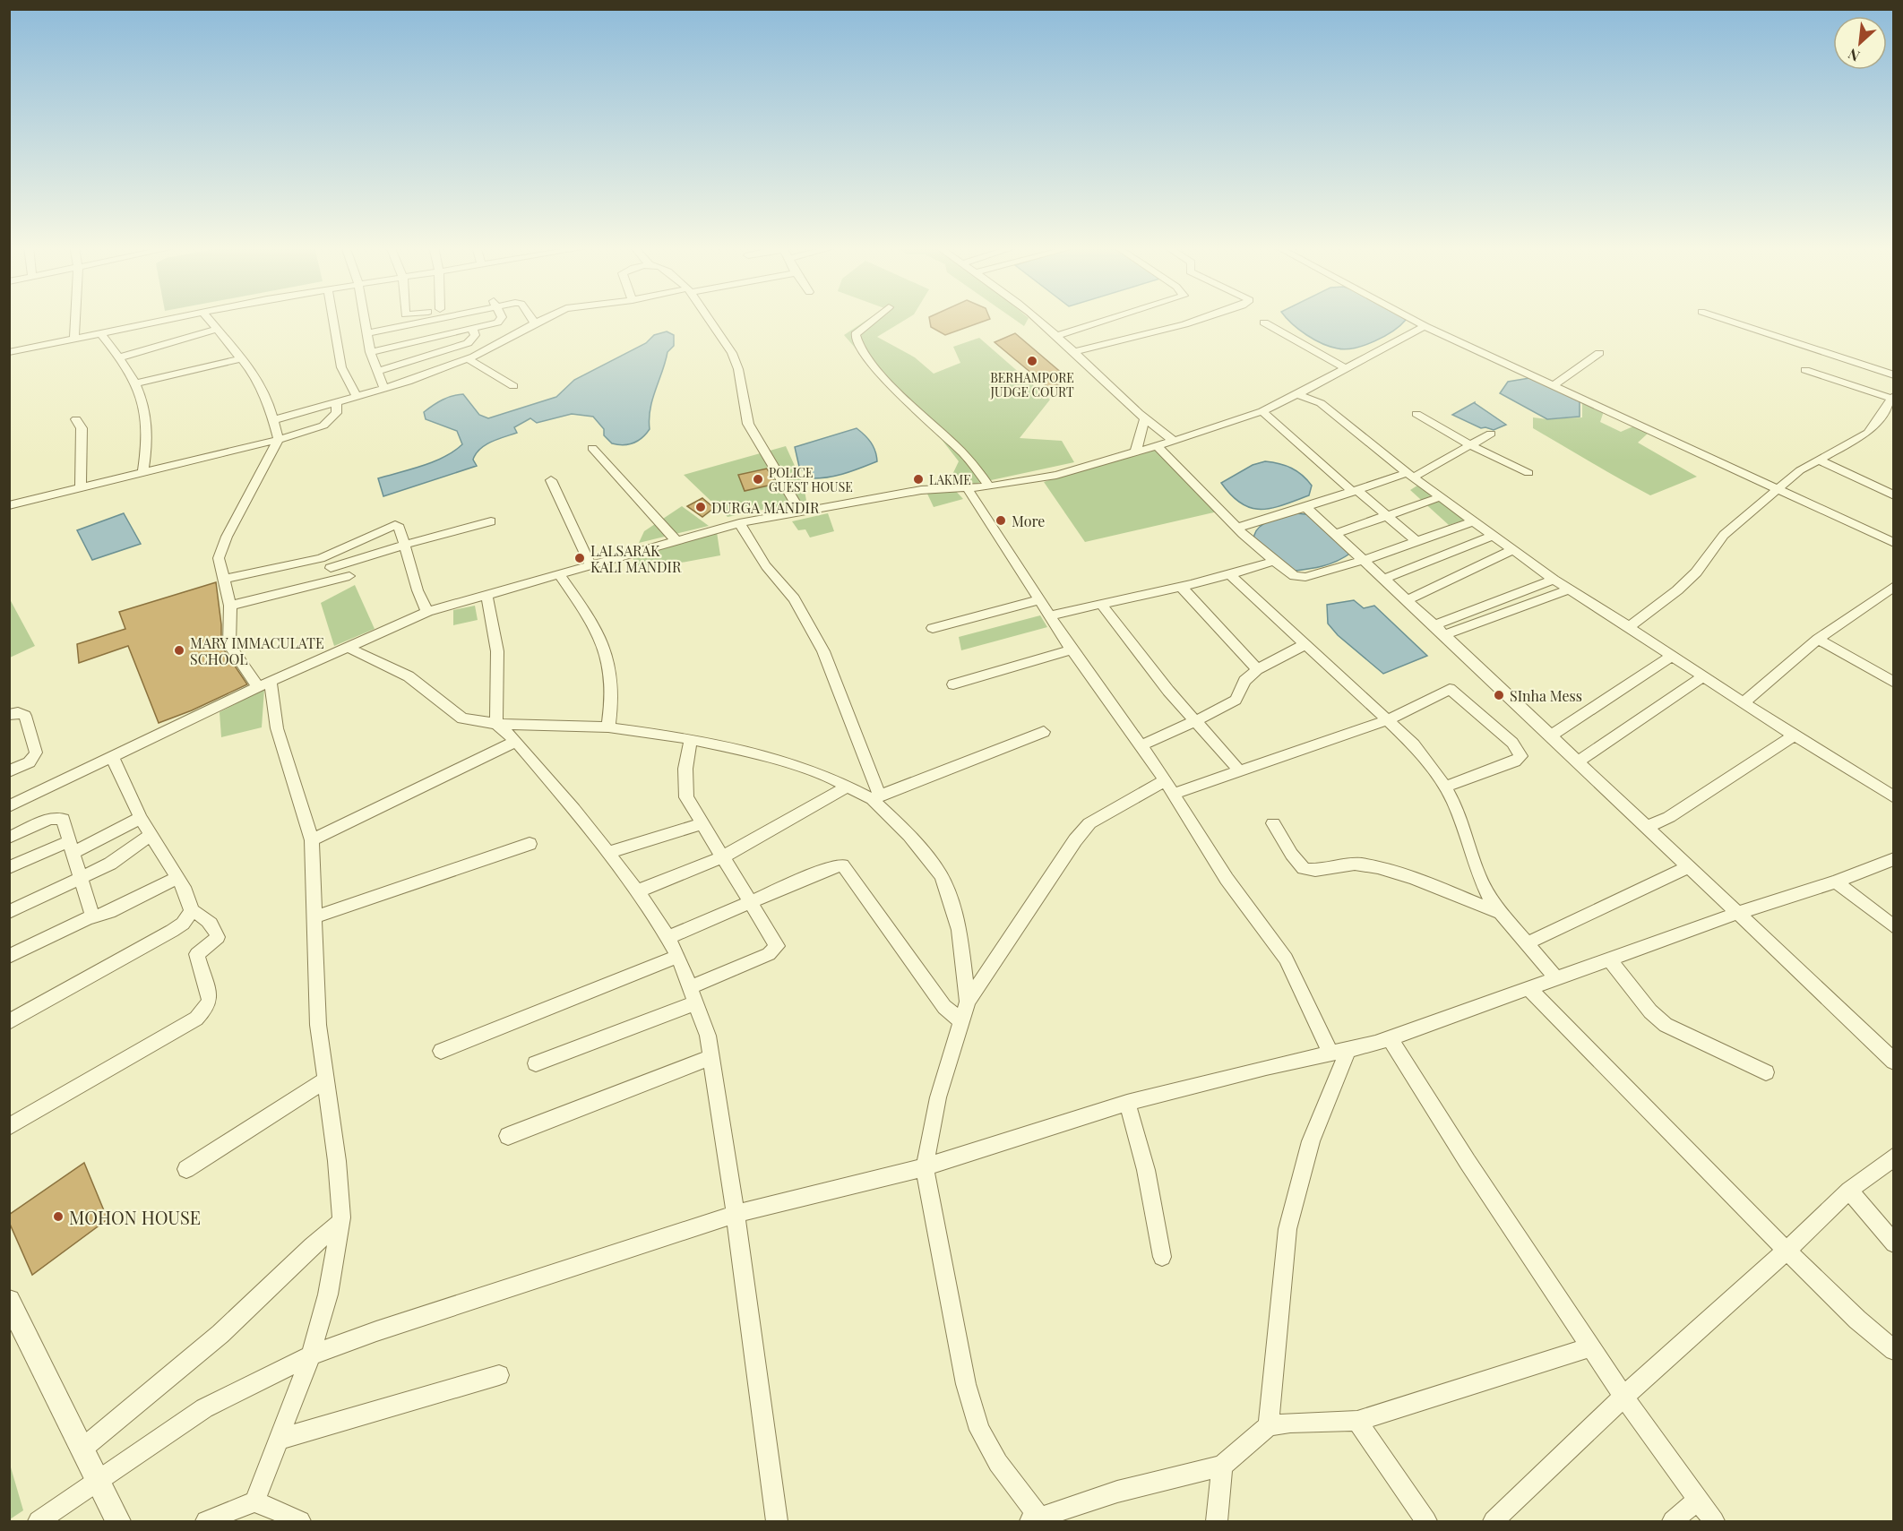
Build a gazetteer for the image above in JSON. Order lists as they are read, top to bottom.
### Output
{
  "places": [
    "BERHAMPORE JUDGE COURT",
    "POLICE GUEST HOUSE",
    "LAKME",
    "DURGA MANDIR",
    "More",
    "LALSARAK KALI MANDIR",
    "MARY IMMACULATE SCHOOL",
    "SInha Mess",
    "MOHON HOUSE"
  ],
  "north": "bottom left"
}
